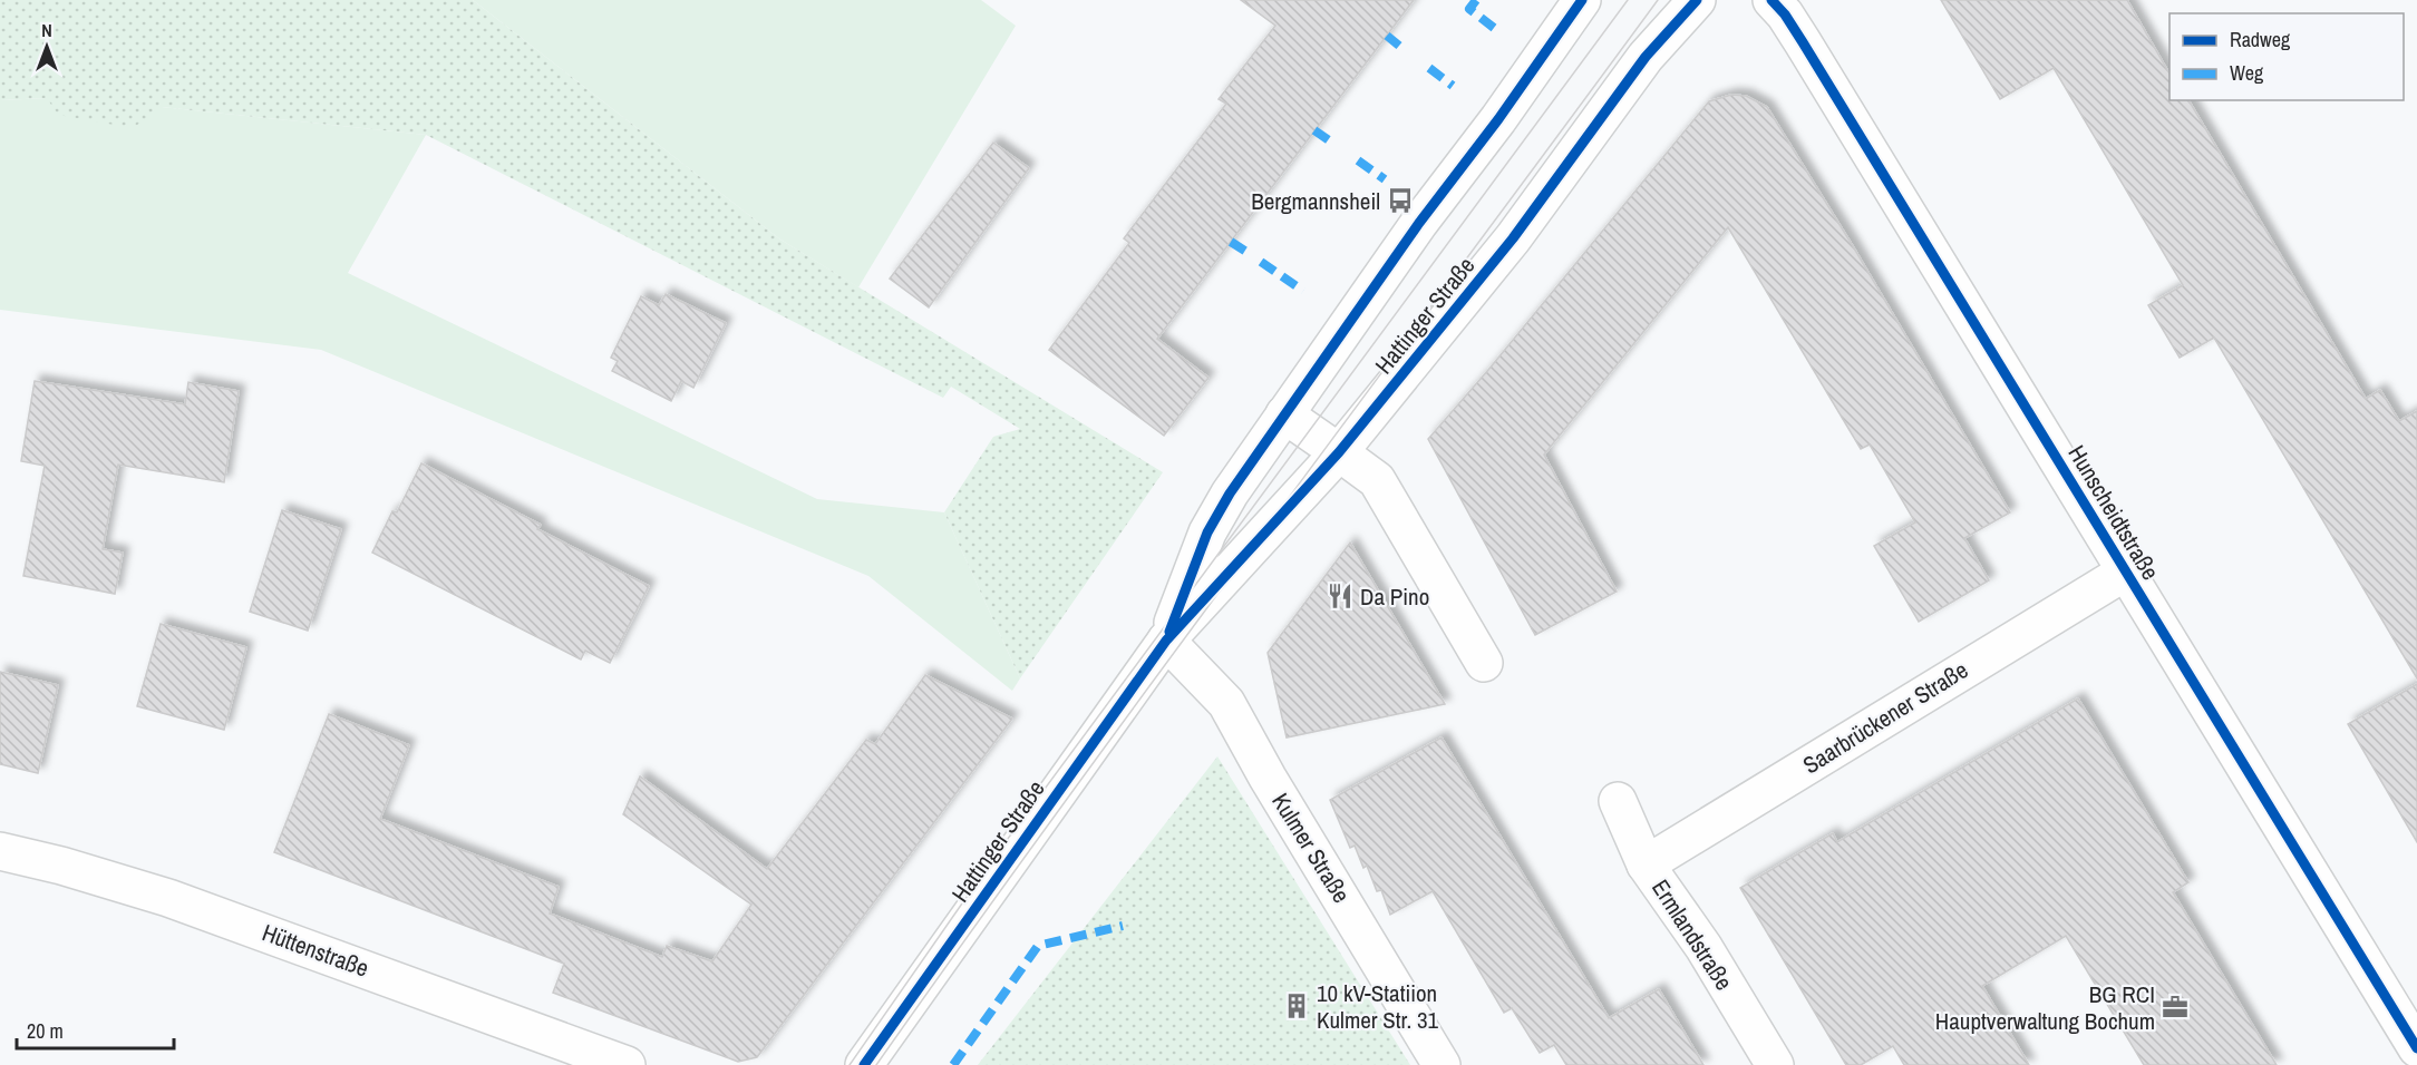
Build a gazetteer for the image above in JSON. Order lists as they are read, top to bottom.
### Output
{
  "streets": {
    "street": [
      "Hattinger Straße",
      "Hunscheidtstraße",
      "Saarbrückener Straße",
      "Kulmer Straße",
      "Ermlandstraße",
      "Hüttenstraße"
    ]
  },
  "crossings": [
    ["Hattinger Straße", "Kulmer Straße"],
    ["Hunscheidtstraße", "Saarbrückener Straße"],
    ["Saarbrückener Straße", "Ermlandstraße"]
  ],
  "places": {
    "bus stop": ["Bergmannsheil"],
    "restaurant": ["Da Pino"],
    "building": ["10 kV-Statiion Kulmer Str. 31"],
    "office": ["BG RCI Hauptverwaltung Bochum"]
  },
  "legend": ["Radweg", "Weg"],
  "scale_bar": "20 m",
  "north": "top"
}
